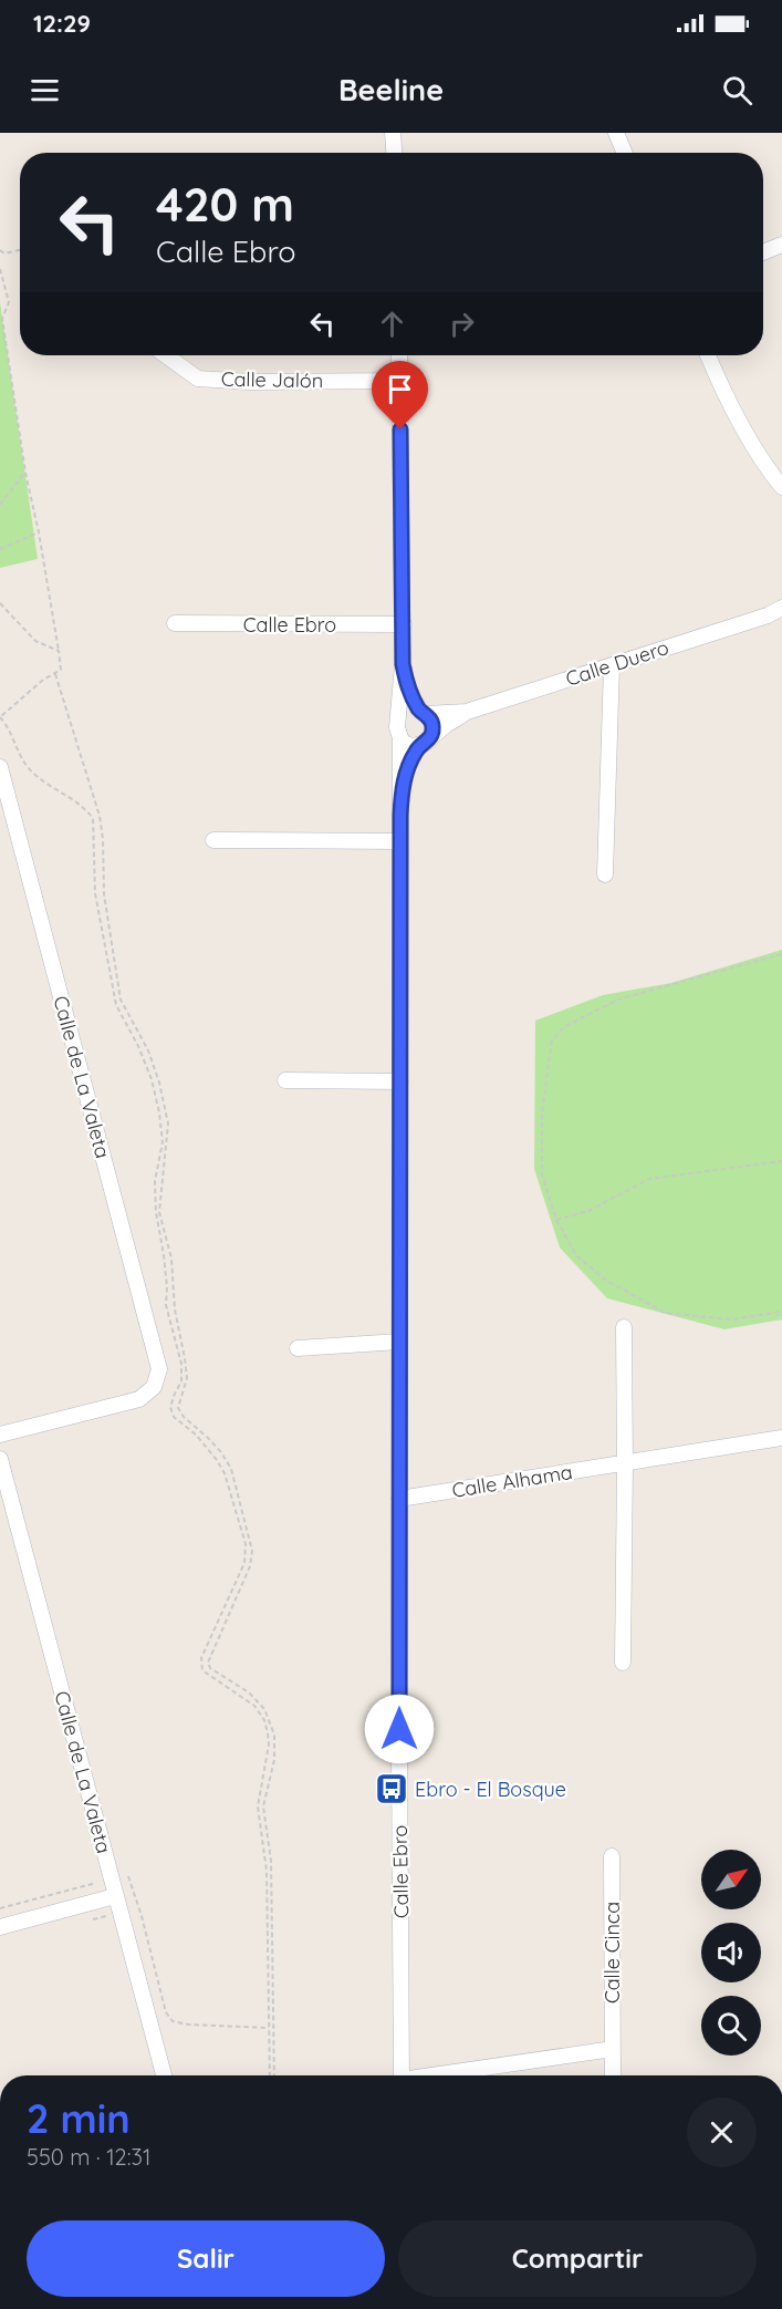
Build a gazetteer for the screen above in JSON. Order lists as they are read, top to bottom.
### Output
{
  "streets": {
    "street": [
      "Calle Jalón",
      "Calle Ebro",
      "Calle Duero",
      "Calle de La Valeta",
      "Calle Alhama",
      "Calle Cinca"
    ]
  },
  "crossings": [
    ["Calle Ebro", "Calle Duero"],
    ["Calle Ebro", "Calle Alhama"]
  ],
  "places": {
    "bus stop": ["Ebro - El Bosque"]
  },
  "north": "top right",
  "page": {
    "status": "12:29",
    "header": "Beeline",
    "turn": ["420 m", "Calle Ebro"],
    "heading": ["2 min", "550 m · 12:31"],
    "buttons": ["Salir", "Compartir"]
  }
}
